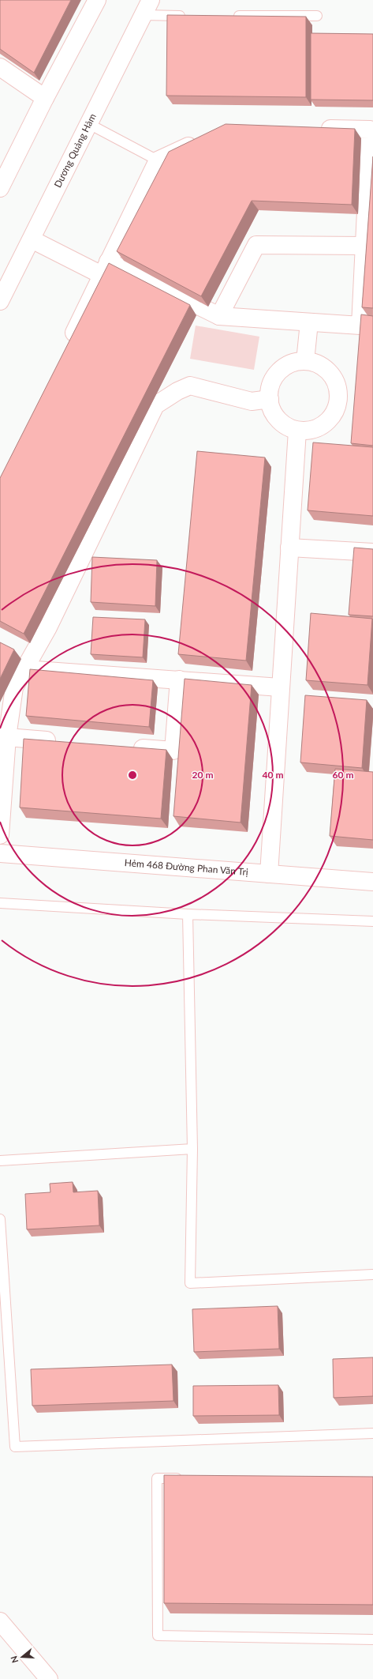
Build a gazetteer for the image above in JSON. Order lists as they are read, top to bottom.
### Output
{
  "streets": {
    "street": ["Dương Quảng Hàm", "Hẻm 468 Đường Phan Văn Trị"]
  },
  "north": "left",
  "rings": ["20 m", "40 m", "60 m"]
}
